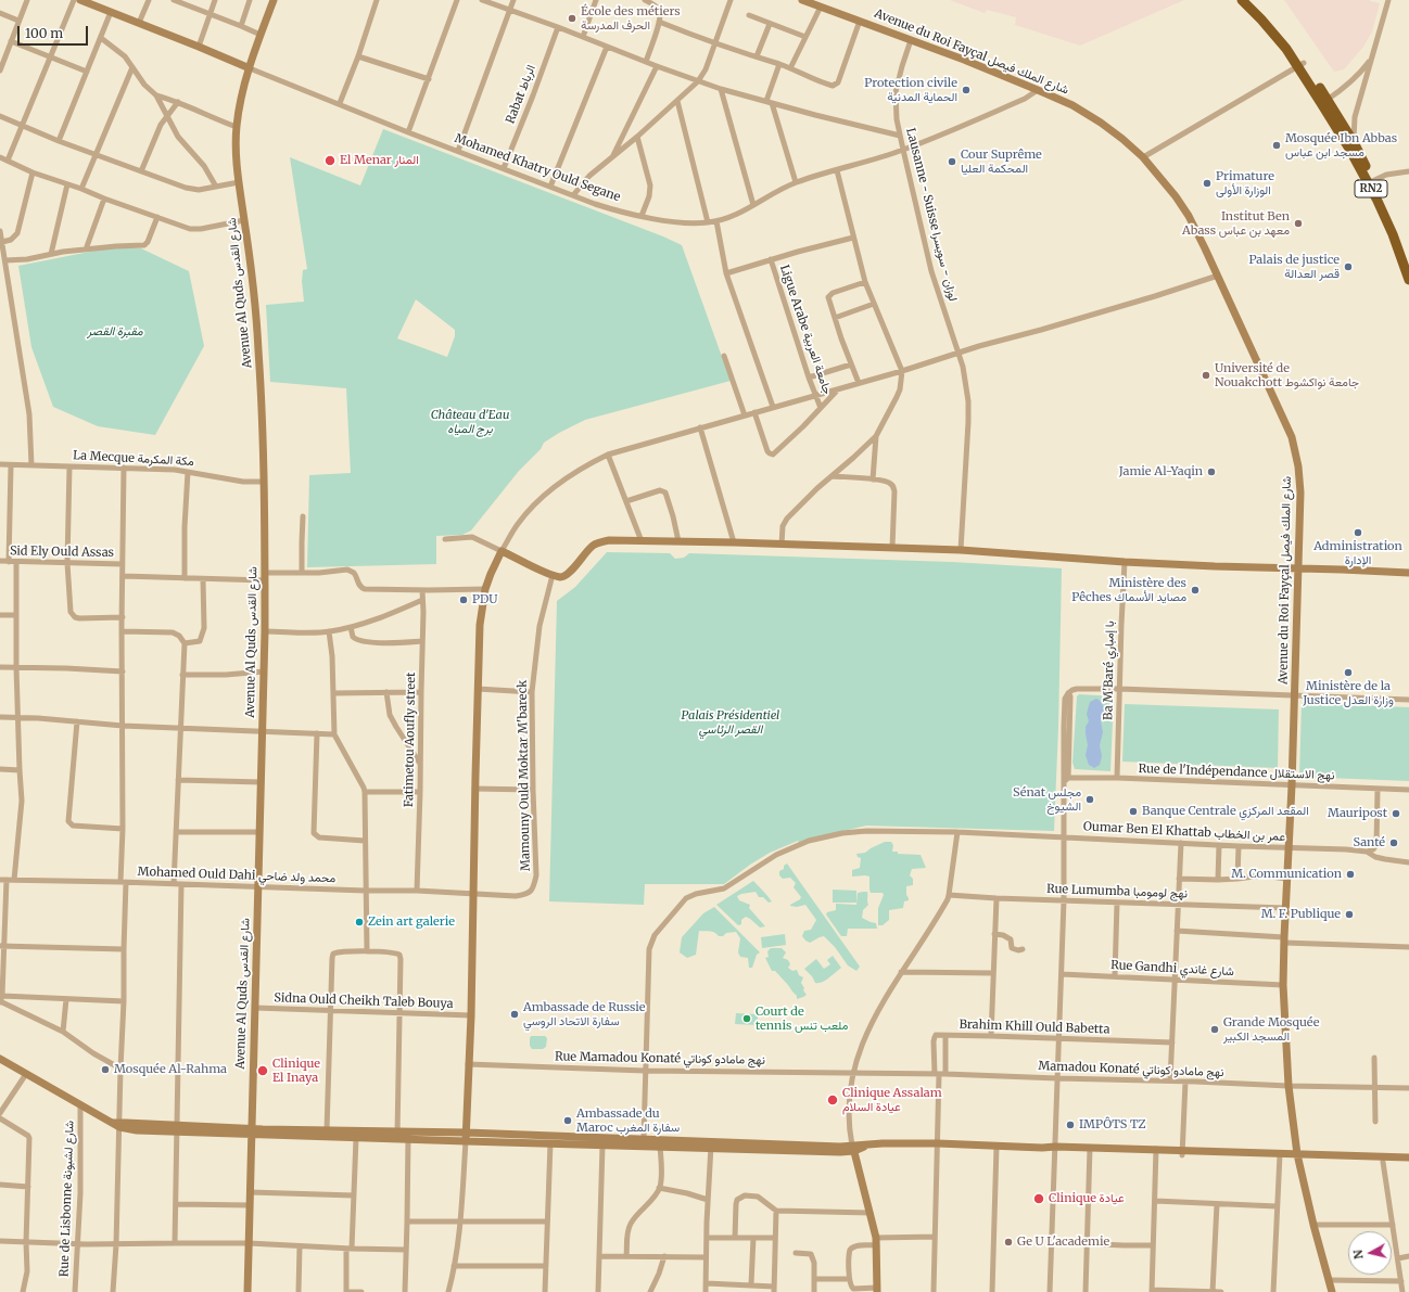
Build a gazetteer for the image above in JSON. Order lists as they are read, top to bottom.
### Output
{
  "streets": {
    "highway": ["RN2"],
    "street": [
      "Avenue du Roi Fayçal شارع الملك فيصل",
      "Rabat الرباط",
      "Mohamed Khatry Ould Segane",
      "Lausanne - Suisse لوزان - سويسرا",
      "Avenue Al Quds شارع القدس",
      "Ligue Arabe جامعة العربية",
      "La Mecque مكة المكرمة",
      "Sid Ely Ould Assas",
      "Ba M'Baré با إمباري",
      "Fatimetou Aoufly street",
      "Rue de l'Indépendance نهج الاستقلال",
      "Mamouny Ould Moktar M'bareck",
      "Oumar Ben El Khattab عمر بن الخطاب",
      "Mohamed Ould Dahi محمد ولد ضاحي",
      "Rue Lumumba نهج لومومبا",
      "Rue Gandhi شارع غاندي",
      "Sidna Ould Cheikh Taleb Bouya",
      "Brahim Khill Ould Babetta",
      "Rue Mamadou Konaté نهج مامادو كوناتي",
      "Mamadou Konaté نهج مامادو كوناتي",
      "Rue de Lisbonne شارع لشبونة"
    ]
  },
  "crossings": [
    ["Avenue du Roi Fayçal شارع الملك فيصل", "Mohamed Khatry Ould Segane"],
    ["Avenue du Roi Fayçal شارع الملك فيصل", "Lausanne - Suisse لوزان - سويسرا"],
    ["Avenue du Roi Fayçal شارع الملك فيصل", "Rue de l'Indépendance نهج الاستقلال"],
    ["Avenue du Roi Fayçal شارع الملك فيصل", "Oumar Ben El Khattab عمر بن الخطاب"],
    ["Avenue du Roi Fayçal شارع الملك فيصل", "Rue Lumumba نهج لومومبا"],
    ["Avenue du Roi Fayçal شارع الملك فيصل", "Rue Gandhi شارع غاندي"],
    ["Avenue du Roi Fayçal شارع الملك فيصل", "Mamadou Konaté نهج مامادو كوناتي"],
    ["Rabat الرباط", "Mohamed Khatry Ould Segane"],
    ["Mohamed Khatry Ould Segane", "Lausanne - Suisse لوزان - سويسرا"],
    ["Mohamed Khatry Ould Segane", "Avenue Al Quds شارع القدس"],
    ["Avenue Al Quds شارع القدس", "La Mecque مكة المكرمة"],
    ["Avenue Al Quds شارع القدس", "Mohamed Ould Dahi محمد ولد ضاحي"],
    ["Avenue Al Quds شارع القدس", "Sidna Ould Cheikh Taleb Bouya"],
    ["Ba M'Baré با إمباري", "Rue de l'Indépendance نهج الاستقلال"],
    ["Fatimetou Aoufly street", "Mohamed Ould Dahi محمد ولد ضاحي"],
    ["Mamouny Ould Moktar M'bareck", "Mohamed Ould Dahi محمد ولد ضاحي"],
    ["Oumar Ben El Khattab عمر بن الخطاب", "Rue Mamadou Konaté نهج مامادو كوناتي"],
    ["Brahim Khill Ould Babetta", "Mamadou Konaté نهج مامادو كوناتي"],
    ["Rue Mamadou Konaté نهج مامادو كوناتي", "Mamadou Konaté نهج مامادو كوناتي"]
  ],
  "parks": ["مقبرة القصر", "Château d'Eau برج المياه", "Palais Présidentiel القصر الرئاسي"],
  "places": [
    "École des métiers الحرف المدرسة",
    "Protection civile الحماية المدنية",
    "Mosquée Ibn Abbas مسجد ابن عباس",
    "El Menar المنار",
    "Cour Suprême المحكمة العليا",
    "Primature الوزارة الأولى",
    "Institut Ben Abass معهد بن عباس",
    "Palais de justice قصر العدالة",
    "Université de Nouakchott جامعة نواكشوط",
    "Jamie Al-Yaqin",
    "Administration الإدارة",
    "Ministère des Pêches مصايد الأسماك",
    "PDU",
    "Ministère de la Justice وزارة العدل",
    "Sénat مجلس الشيوخ",
    "Banque Centrale المقعد المركزي",
    "Mauripost",
    "Santé",
    "M. Communication",
    "M. F. Publique",
    "Zein art galerie",
    "Ambassade de Russie سفارة الاتحاد الروسي",
    "Court de tennis ملعب تنس",
    "Grande Mosquée المسجد الكبير",
    "Mosquée Al-Rahma",
    "Clinique El Inaya",
    "Clinique Assalam عيادة السلام",
    "Ambassade du Maroc سفارة المغرب",
    "IMPÔTS TZ",
    "Clinique عيادة",
    "Ge U L'academie"
  ],
  "scale_bar": "100 m",
  "north": "left"
}
